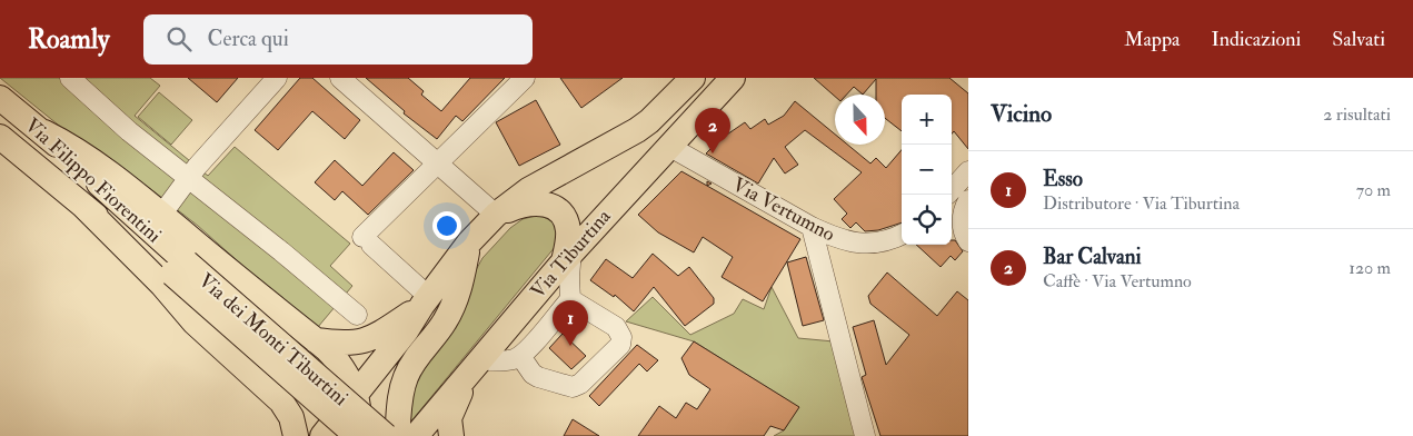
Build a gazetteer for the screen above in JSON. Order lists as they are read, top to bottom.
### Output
{
  "streets": {
    "main road": ["Via Filippo Fiorentini", "Via Tiburtina", "Via dei Monti Tiburtini"],
    "street": ["Via Vertumno"]
  },
  "crossings": [
    ["Via Filippo Fiorentini", "Via dei Monti Tiburtini"],
    ["Via Vertumno", "Via Tiburtina"]
  ],
  "north": "bottom",
  "page": {
    "header": "Roamly",
    "search": "Cerca qui",
    "nav": ["Mappa", "Indicazioni", "Salvati"],
    "heading": ["Vicino", "2 risultati"],
    "map_buttons": ["+", "−"],
    "pins": ["2", "1"],
    "list": [
      {
        "mark": "1",
        "name": "Esso",
        "note": "Distributore · Via Tiburtina",
        "value": "70 m"
      },
      {
        "mark": "2",
        "name": "Bar Calvani",
        "note": "Caffè · Via Vertumno",
        "value": "120 m"
      }
    ]
  }
}
